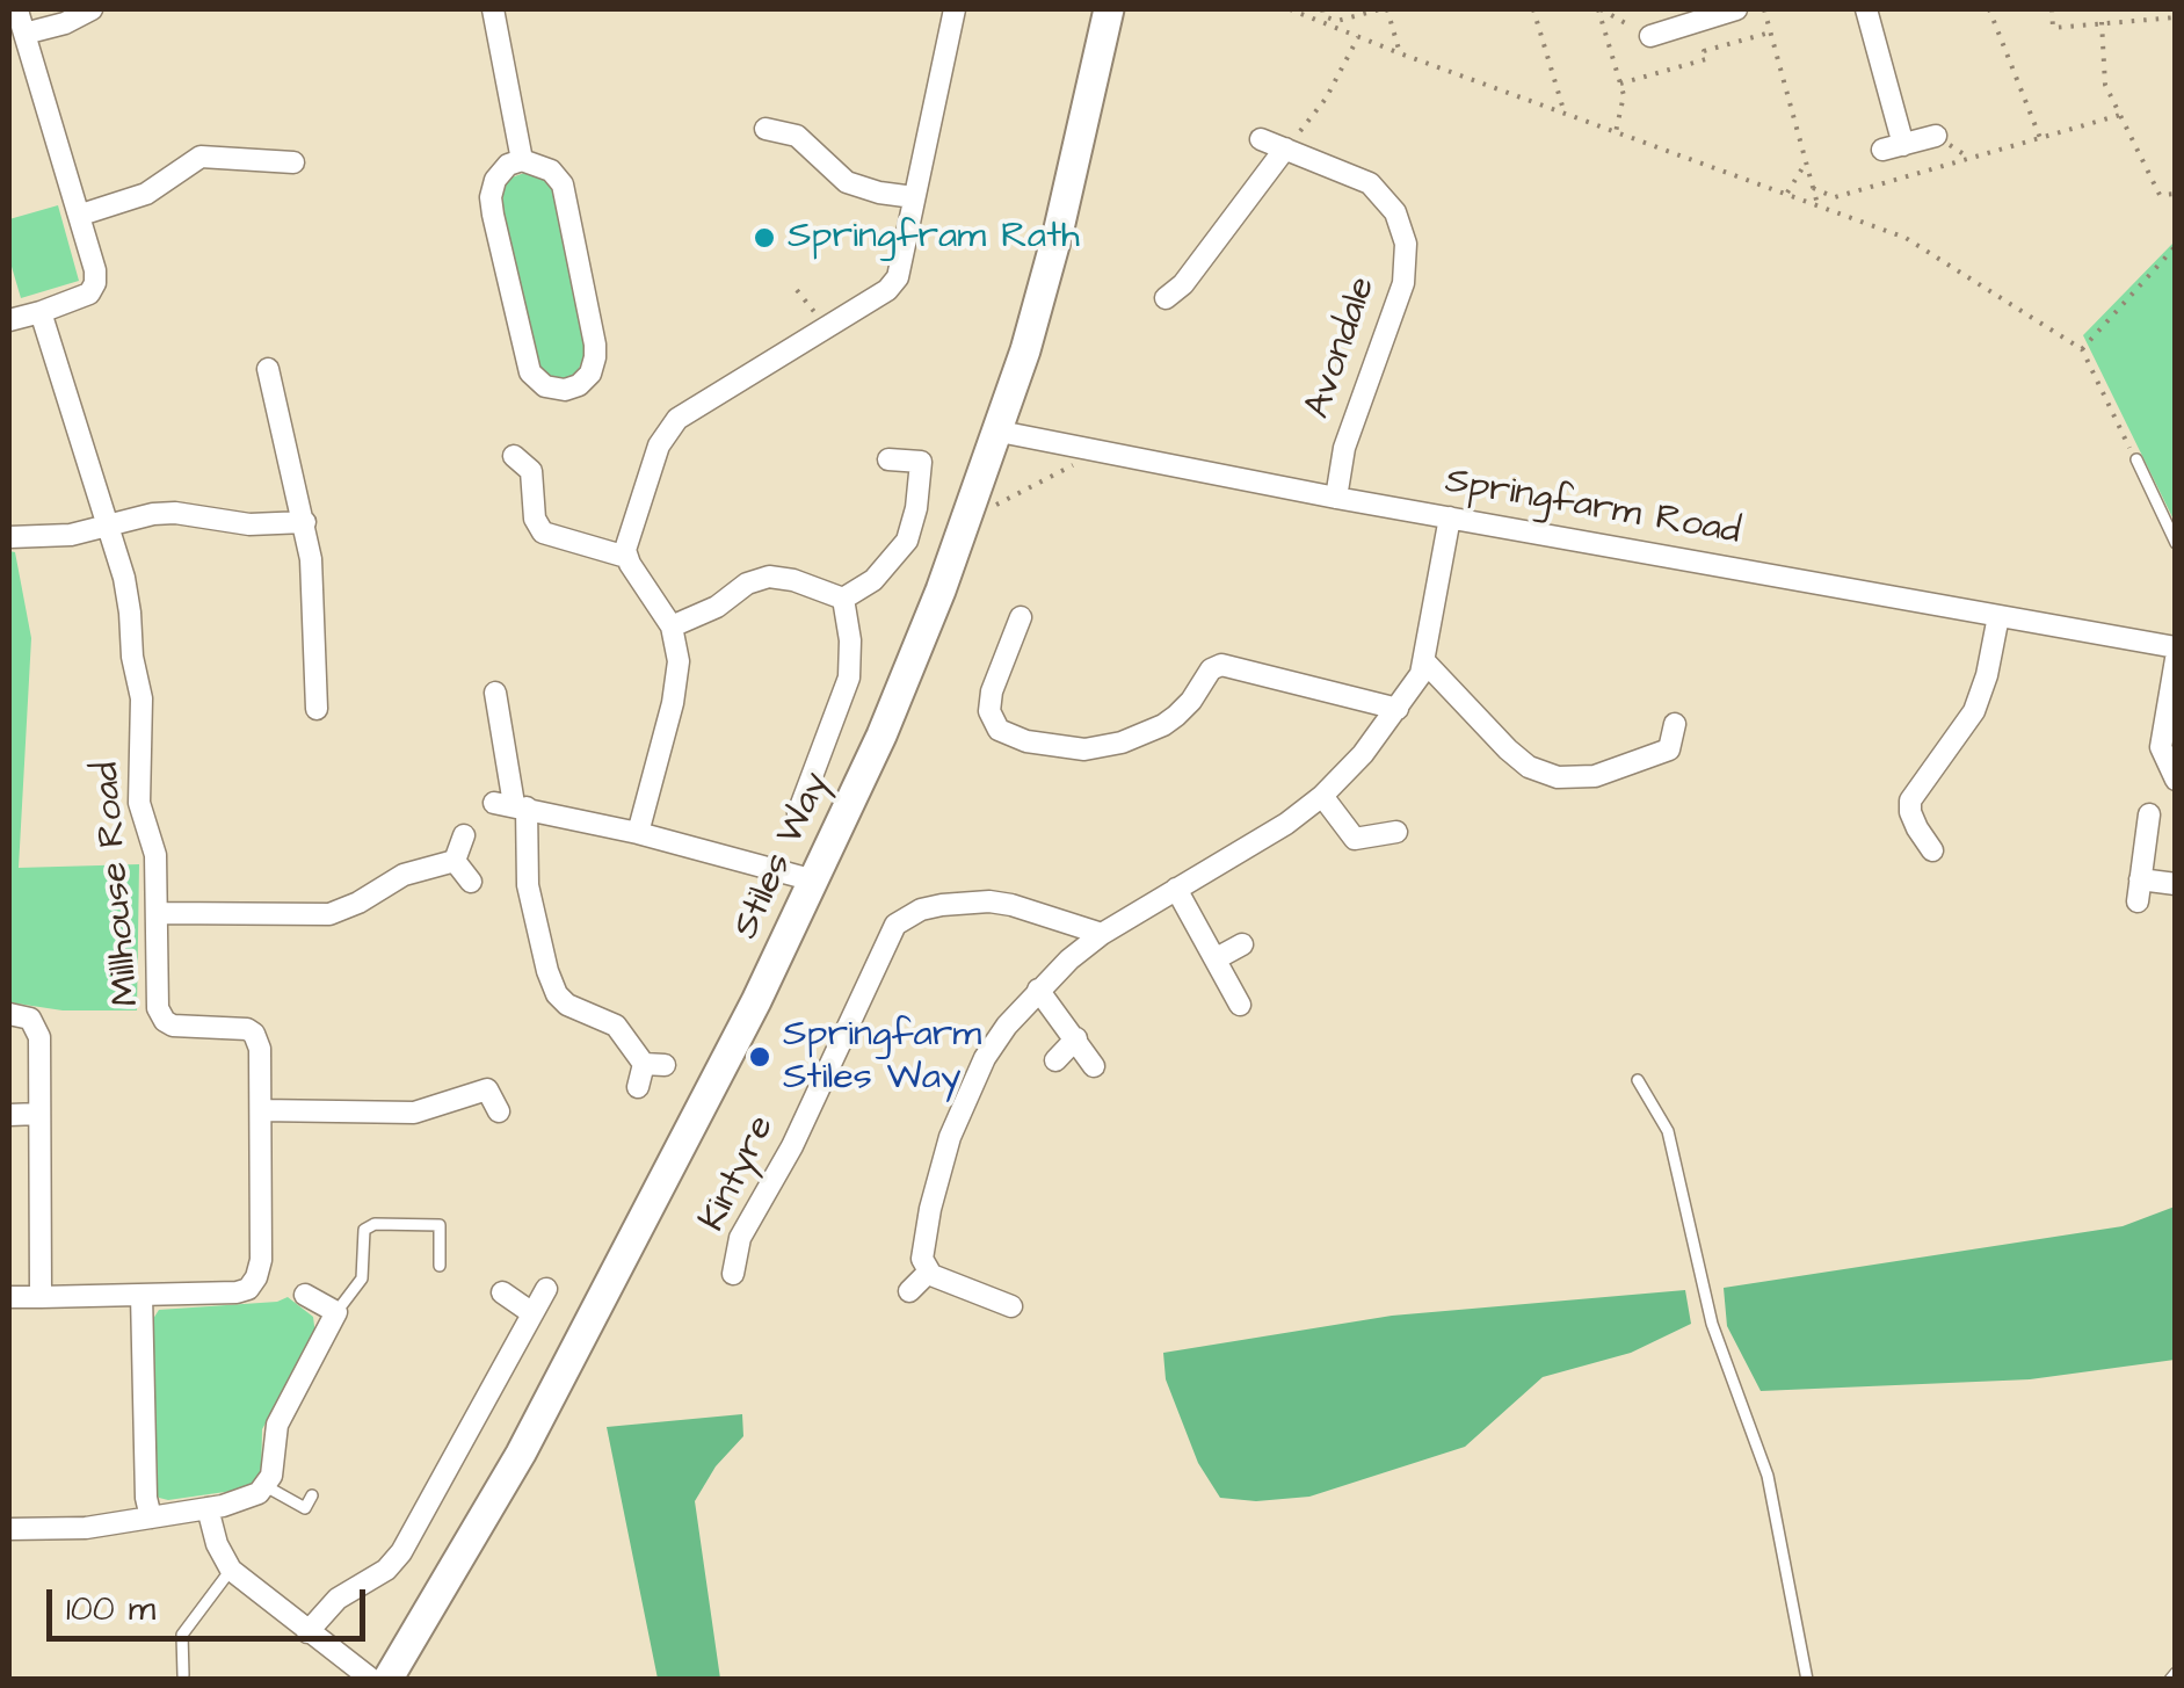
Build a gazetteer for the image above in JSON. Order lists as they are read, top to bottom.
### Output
{
  "streets": {
    "main road": ["Stiles Way"],
    "street": [
      "Avondale",
      "Springfarm Road",
      "Millhouse Road",
      "Kintyre"
    ]
  },
  "crossings": [
    ["Avondale", "Springfarm Road"],
    ["Springfarm Road", "Stiles Way"]
  ],
  "places": ["Springfram Rath", "Springfarm Stiles Way"],
  "scale_bar": "100 m"
}
